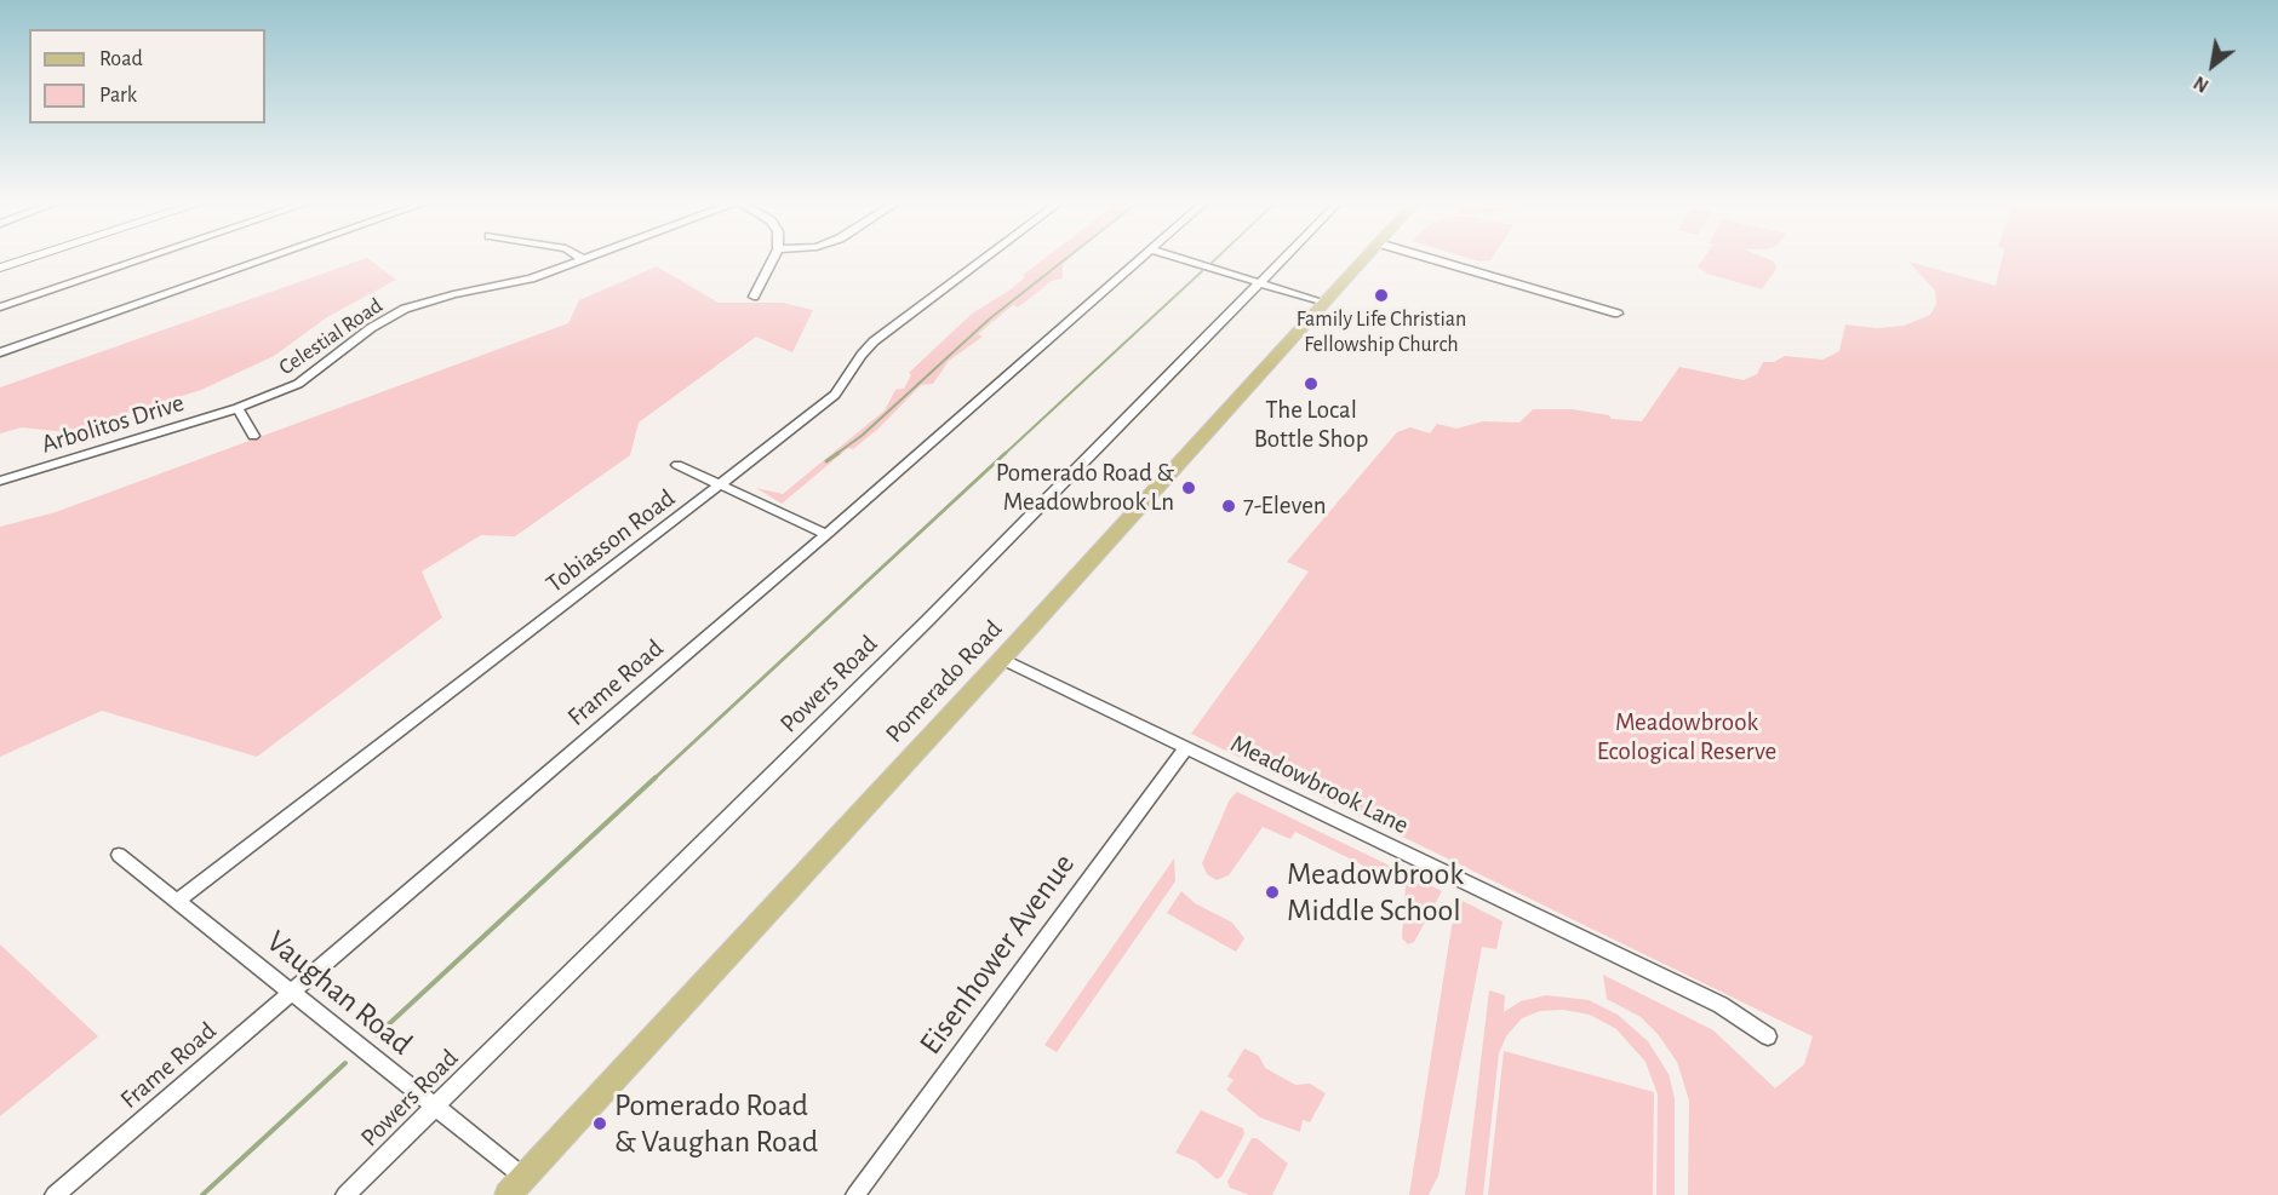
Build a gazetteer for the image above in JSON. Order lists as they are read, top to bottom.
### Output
{
  "streets": {
    "main road": ["Pomerado Road"],
    "street": [
      "Celestial Road",
      "Arbolitos Drive",
      "Tobiasson Road",
      "Frame Road",
      "Powers Road",
      "Meadowbrook Lane",
      "Eisenhower Avenue",
      "Vaughan Road"
    ]
  },
  "crossings": [
    ["Celestial Road", "Arbolitos Drive"],
    ["Tobiasson Road", "Vaughan Road"],
    ["Pomerado Road", "Meadowbrook Lane"],
    ["Pomerado Road", "Vaughan Road"],
    ["Frame Road", "Vaughan Road"],
    ["Powers Road", "Vaughan Road"],
    ["Meadowbrook Lane", "Eisenhower Avenue"]
  ],
  "parks": ["Meadowbrook Ecological Reserve"],
  "places": [
    "Family Life Christian Fellowship Church",
    "The Local Bottle Shop",
    "Pomerado Road & Meadowbrook Ln",
    "7-Eleven",
    "Meadowbrook Middle School",
    "Pomerado Road & Vaughan Road"
  ],
  "legend": ["Road", "Park"],
  "north": "bottom left"
}
